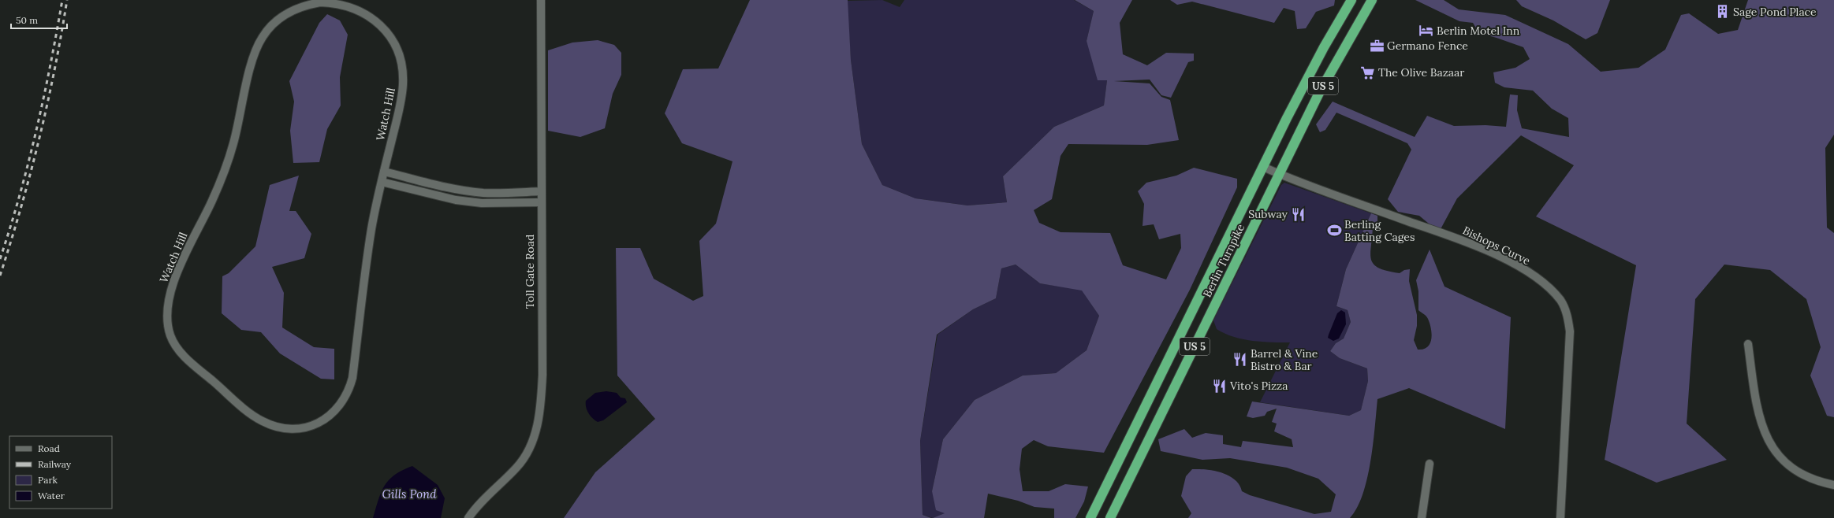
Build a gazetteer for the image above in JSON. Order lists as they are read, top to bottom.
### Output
{
  "streets": {
    "highway": ["US 5", "Berlin Turnpike"],
    "street": ["Watch Hill", "Bishops Curve", "Toll Gate Road"]
  },
  "crossings": [
    ["Bishops Curve", "Berlin Turnpike"]
  ],
  "water": ["Gills Pond"],
  "places": {
    "building": ["Sage Pond Place"],
    "hotel": ["Berlin Motel Inn"],
    "office": ["Germano Fence"],
    "supermarket": ["The Olive Bazaar"],
    "restaurant": ["Subway", "Barrel & Vine Bistro & Bar", "Vito's Pizza"],
    "sports": ["Berling Batting Cages"]
  },
  "legend": [
    "Road",
    "Railway",
    "Park",
    "Water"
  ],
  "scale_bar": "50 m"
}
